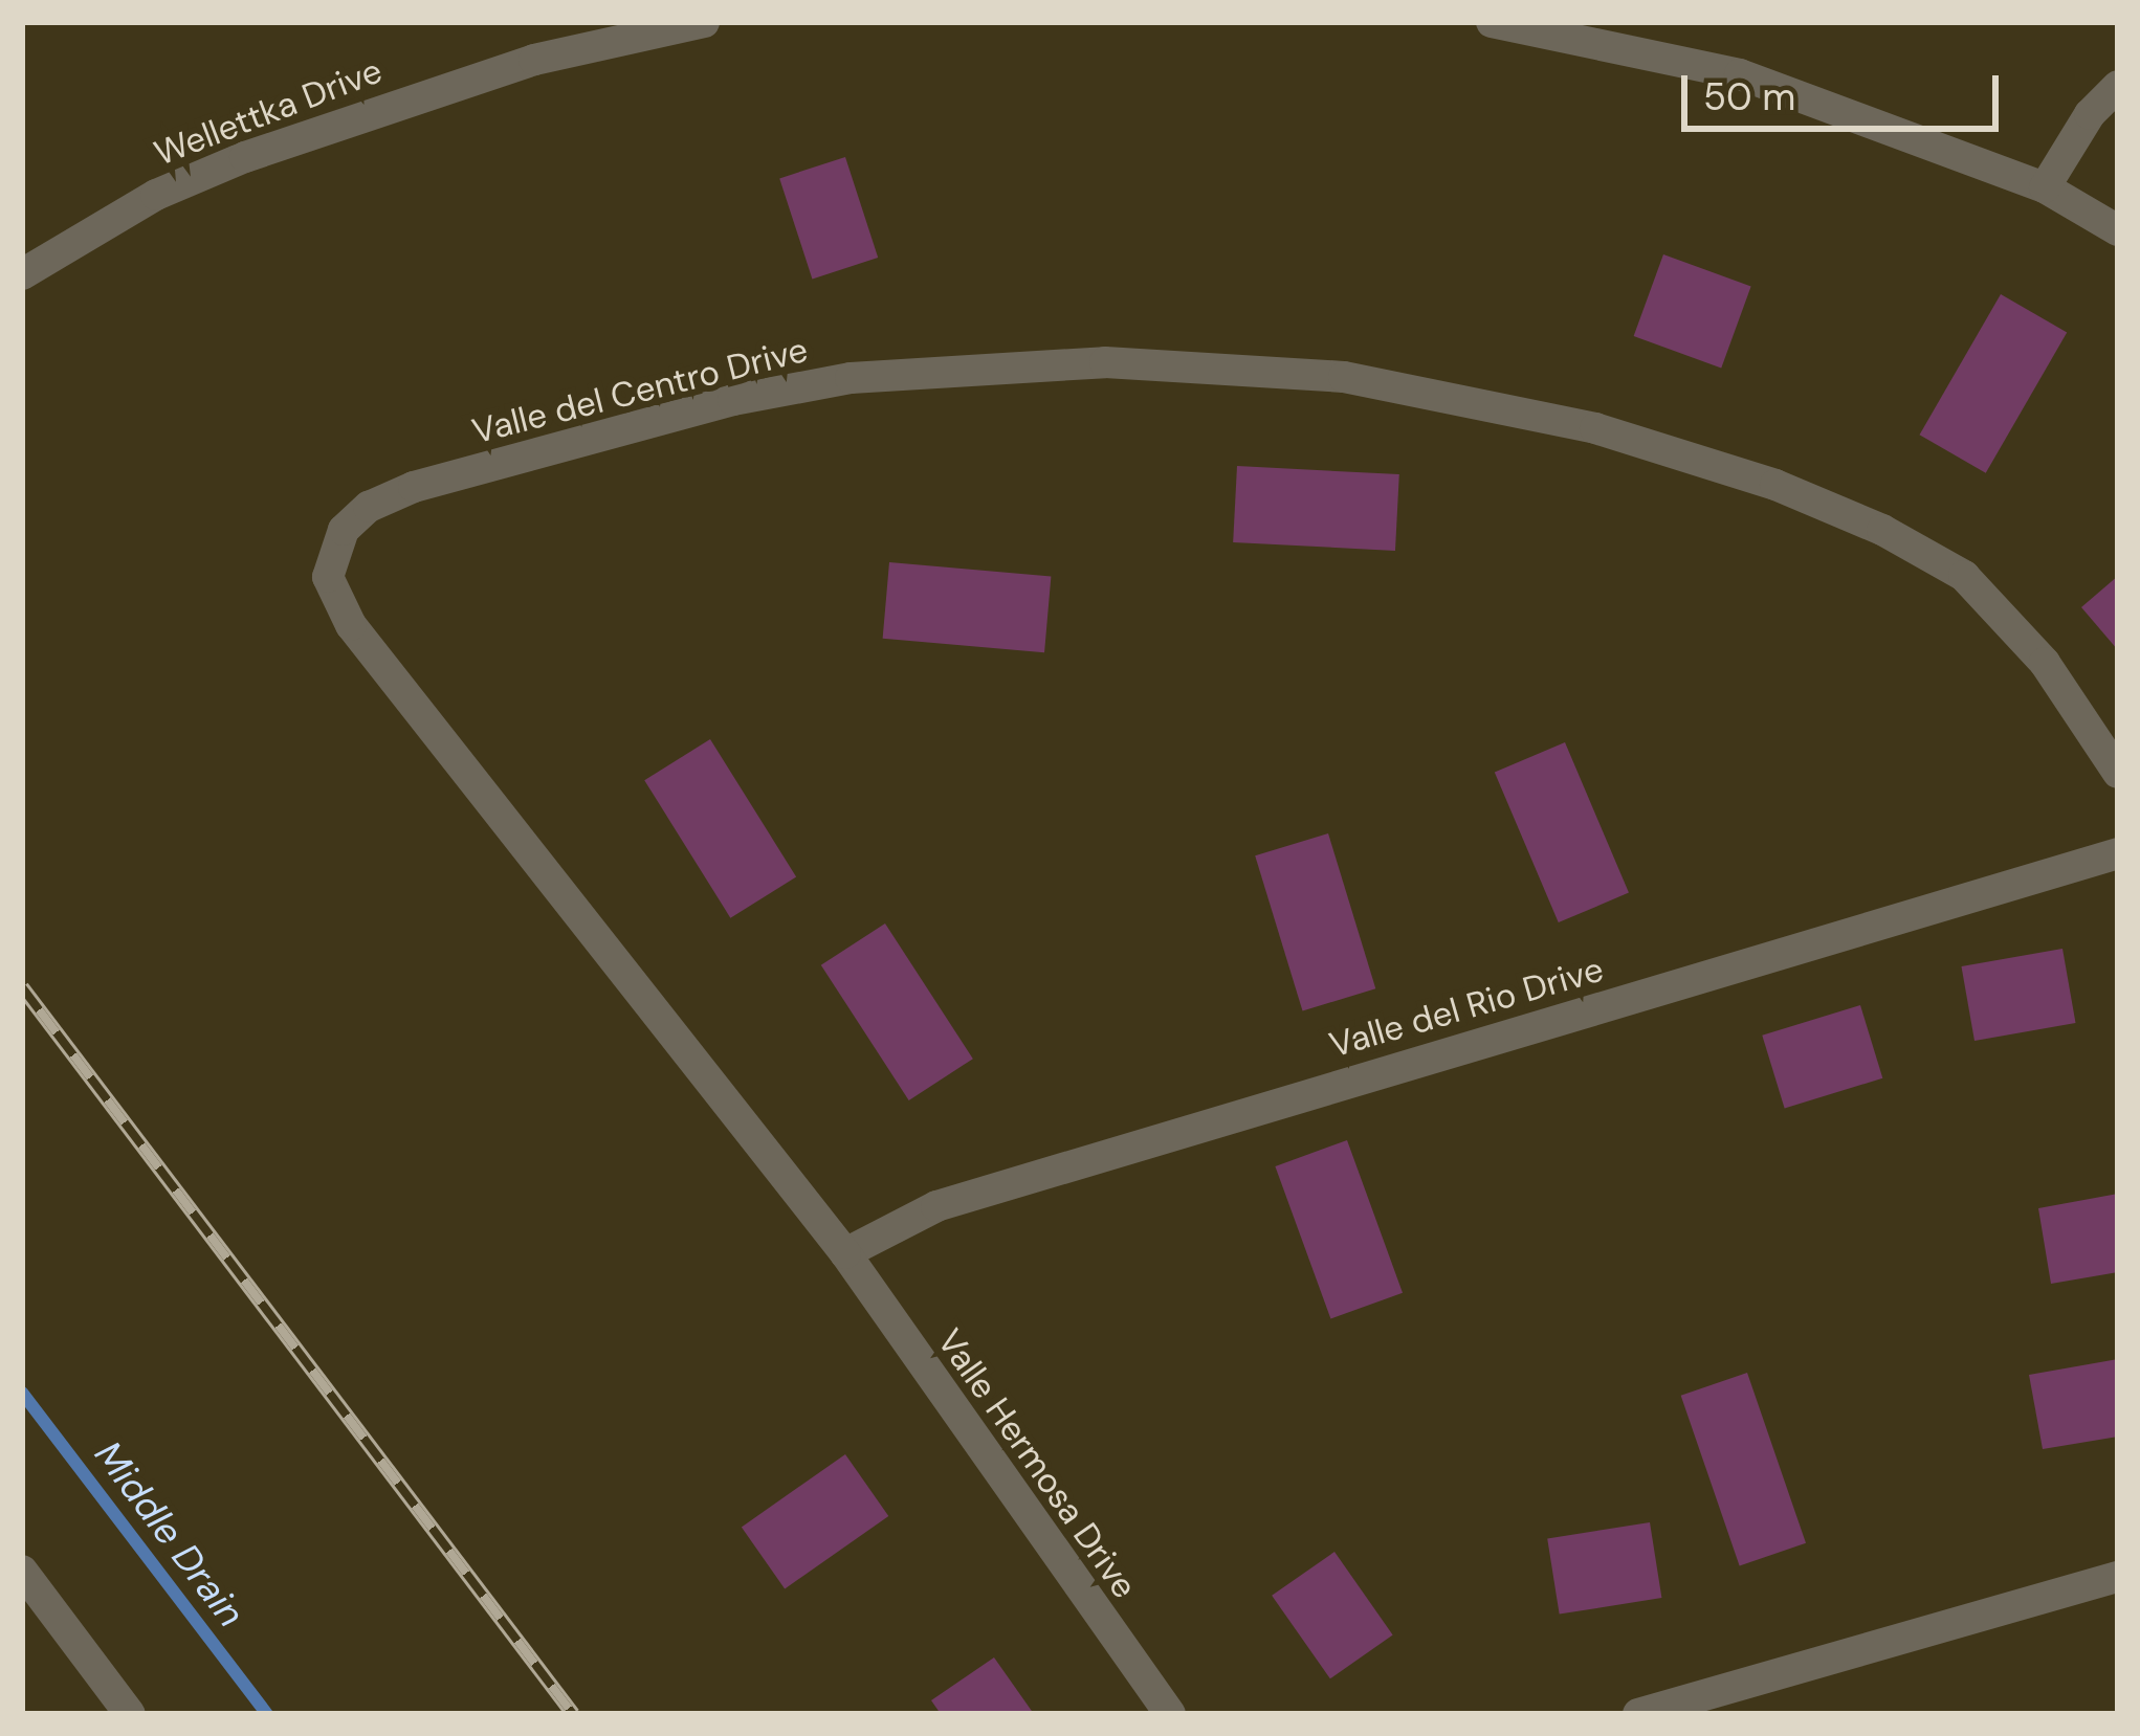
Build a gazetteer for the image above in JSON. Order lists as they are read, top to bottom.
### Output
{
  "streets": {
    "street": [
      "Wellettka Drive",
      "Valle del Centro Drive",
      "Valle del Rio Drive",
      "Valle Hermosa Drive"
    ]
  },
  "crossings": [
    ["Valle del Centro Drive", "Valle del Rio Drive"],
    ["Valle del Centro Drive", "Valle Hermosa Drive"],
    ["Valle del Rio Drive", "Valle Hermosa Drive"]
  ],
  "water": ["Middle Drain"],
  "scale_bar": "50 m"
}
